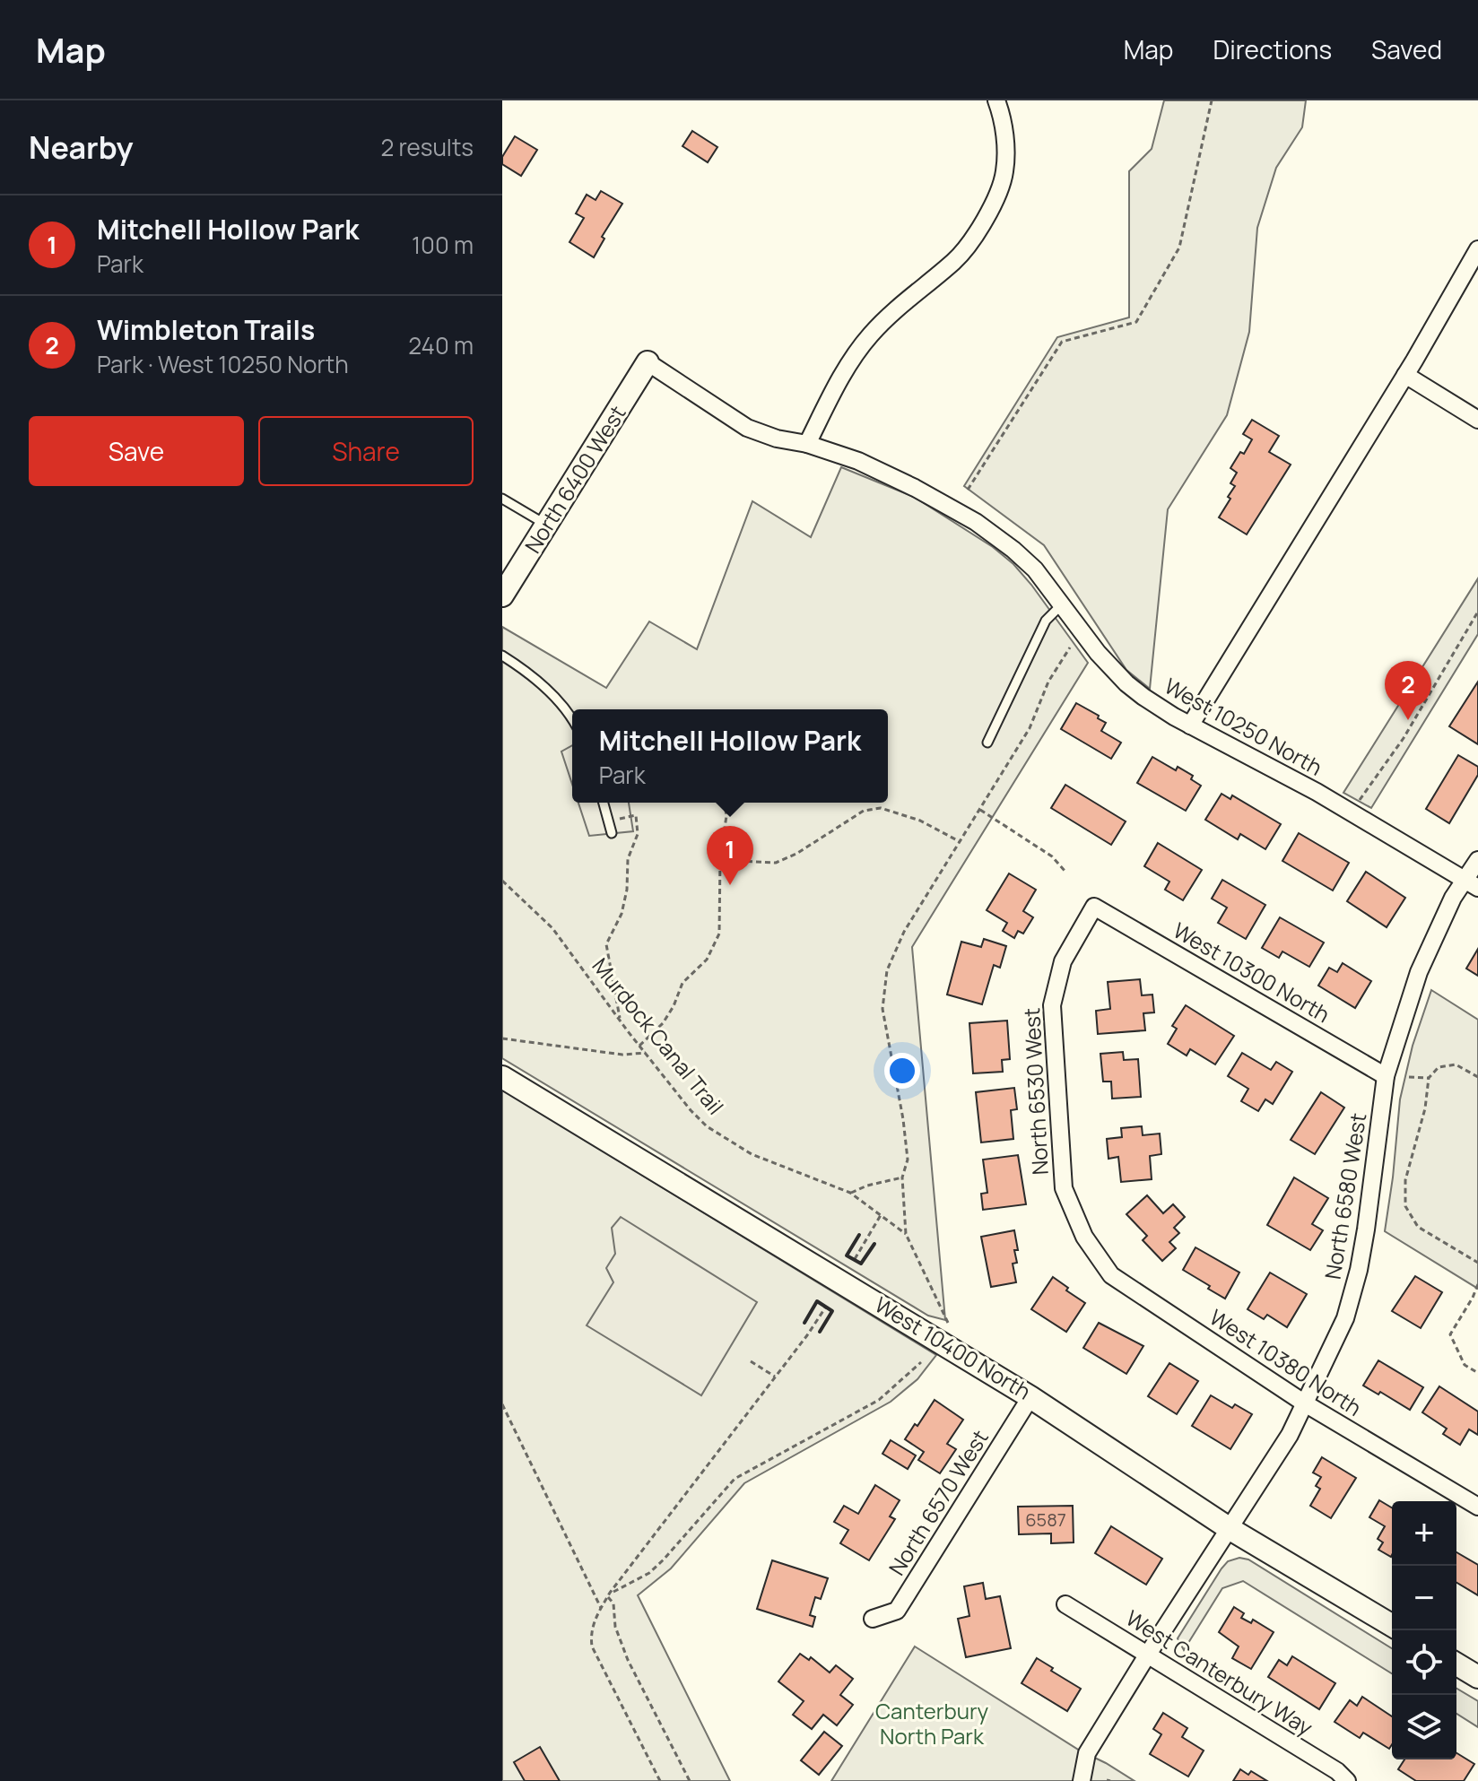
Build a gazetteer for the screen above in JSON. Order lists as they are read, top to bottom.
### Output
{
  "streets": {
    "street": [
      "North 6400 West",
      "West 10250 North",
      "West 10300 North",
      "North 6530 West",
      "North 6580 West",
      "West 10400 North",
      "West 10380 North",
      "North 6570 West",
      "West Canterbury Way"
    ],
    "path": ["Murdock Canal Trail"]
  },
  "crossings": [
    ["North 6400 West", "West 10250 North"],
    ["West 10250 North", "North 6580 West"],
    ["West 10300 North", "North 6530 West"],
    ["West 10300 North", "North 6580 West"],
    ["North 6530 West", "West 10380 North"],
    ["North 6580 West", "West 10400 North"],
    ["North 6580 West", "West 10380 North"],
    ["North 6580 West", "West Canterbury Way"],
    ["West 10400 North", "North 6570 West"]
  ],
  "parks": ["Canterbury North Park"],
  "house_numbers": ["6587"],
  "page": {
    "header": "Map",
    "nav": ["Map", "Directions", "Saved"],
    "heading": ["Nearby", "2 results"],
    "list": [
      {
        "mark": "1",
        "name": "Mitchell Hollow Park",
        "note": "Park",
        "value": "100 m"
      },
      {
        "mark": "2",
        "name": "Wimbleton Trails",
        "note": "Park · West 10250 North",
        "value": "240 m"
      }
    ],
    "buttons": ["Save", "Share"],
    "pins": ["2", "1"],
    "popup": ["Mitchell Hollow Park", "Park"],
    "map_buttons": ["+", "−"]
  }
}
